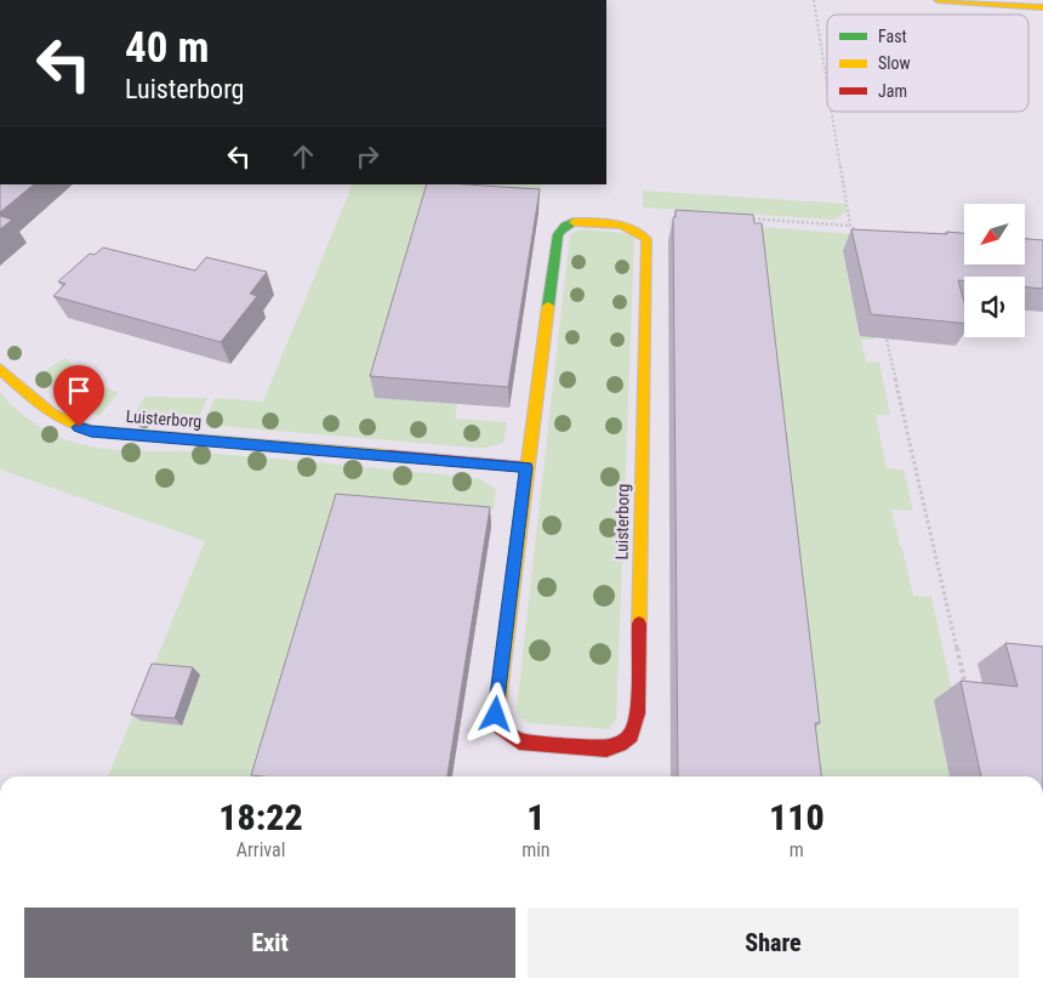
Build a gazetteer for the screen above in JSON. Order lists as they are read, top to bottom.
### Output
{
  "streets": {
    "street": ["Luisterborg"]
  },
  "legend": ["Fast", "Slow", "Jam"],
  "north": "bottom left",
  "page": {
    "turn": ["40 m", "Luisterborg"],
    "eta": [
      "18:22",
      "Arrival",
      "1",
      "min",
      "110",
      "m"
    ],
    "buttons": ["Exit", "Share"]
  }
}
